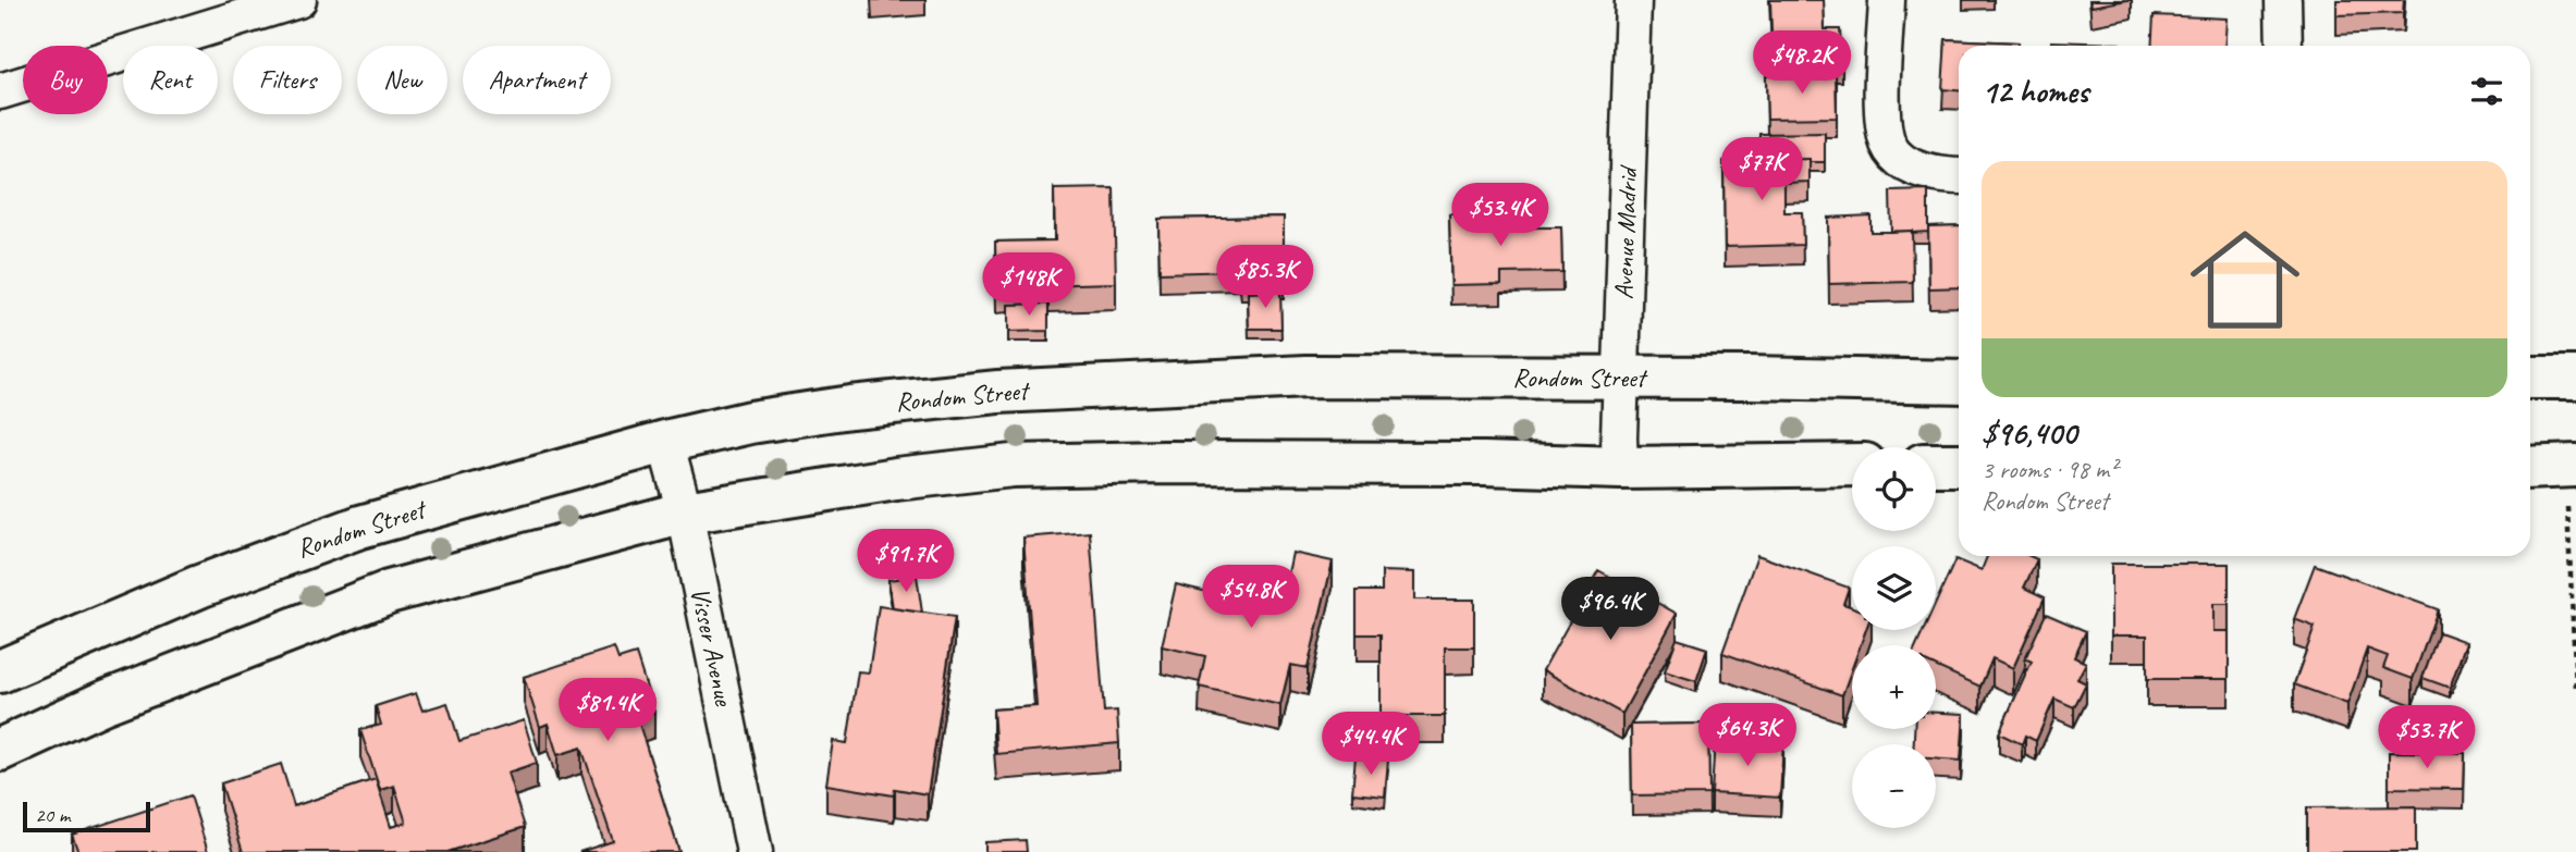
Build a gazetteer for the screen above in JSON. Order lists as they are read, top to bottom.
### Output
{
  "streets": {
    "street": ["Avenue Madrid", "Rondom Street", "Visser Avenue"]
  },
  "crossings": [
    ["Avenue Madrid", "Rondom Street"],
    ["Rondom Street", "Visser Avenue"]
  ],
  "scale_bar": "20 m",
  "page": {
    "price": [
      "$48.2K",
      "$77K",
      "$53.4K",
      "$85.3K",
      "$148K",
      "$91.7K",
      "$54.8K",
      "$96.4K",
      "$81.4K",
      "$64.3K",
      "$53.7K",
      "$44.4K"
    ],
    "chip": [
      "Buy",
      "Rent",
      "Filters",
      "New",
      "Apartment"
    ],
    "heading": "12 homes",
    "list": [
      {
        "name": "$96,400",
        "note": "3 rooms · 98 m² · Rondom Street"
      }
    ],
    "map_buttons": ["+", "−"],
    "scale": "20 m"
  }
}
